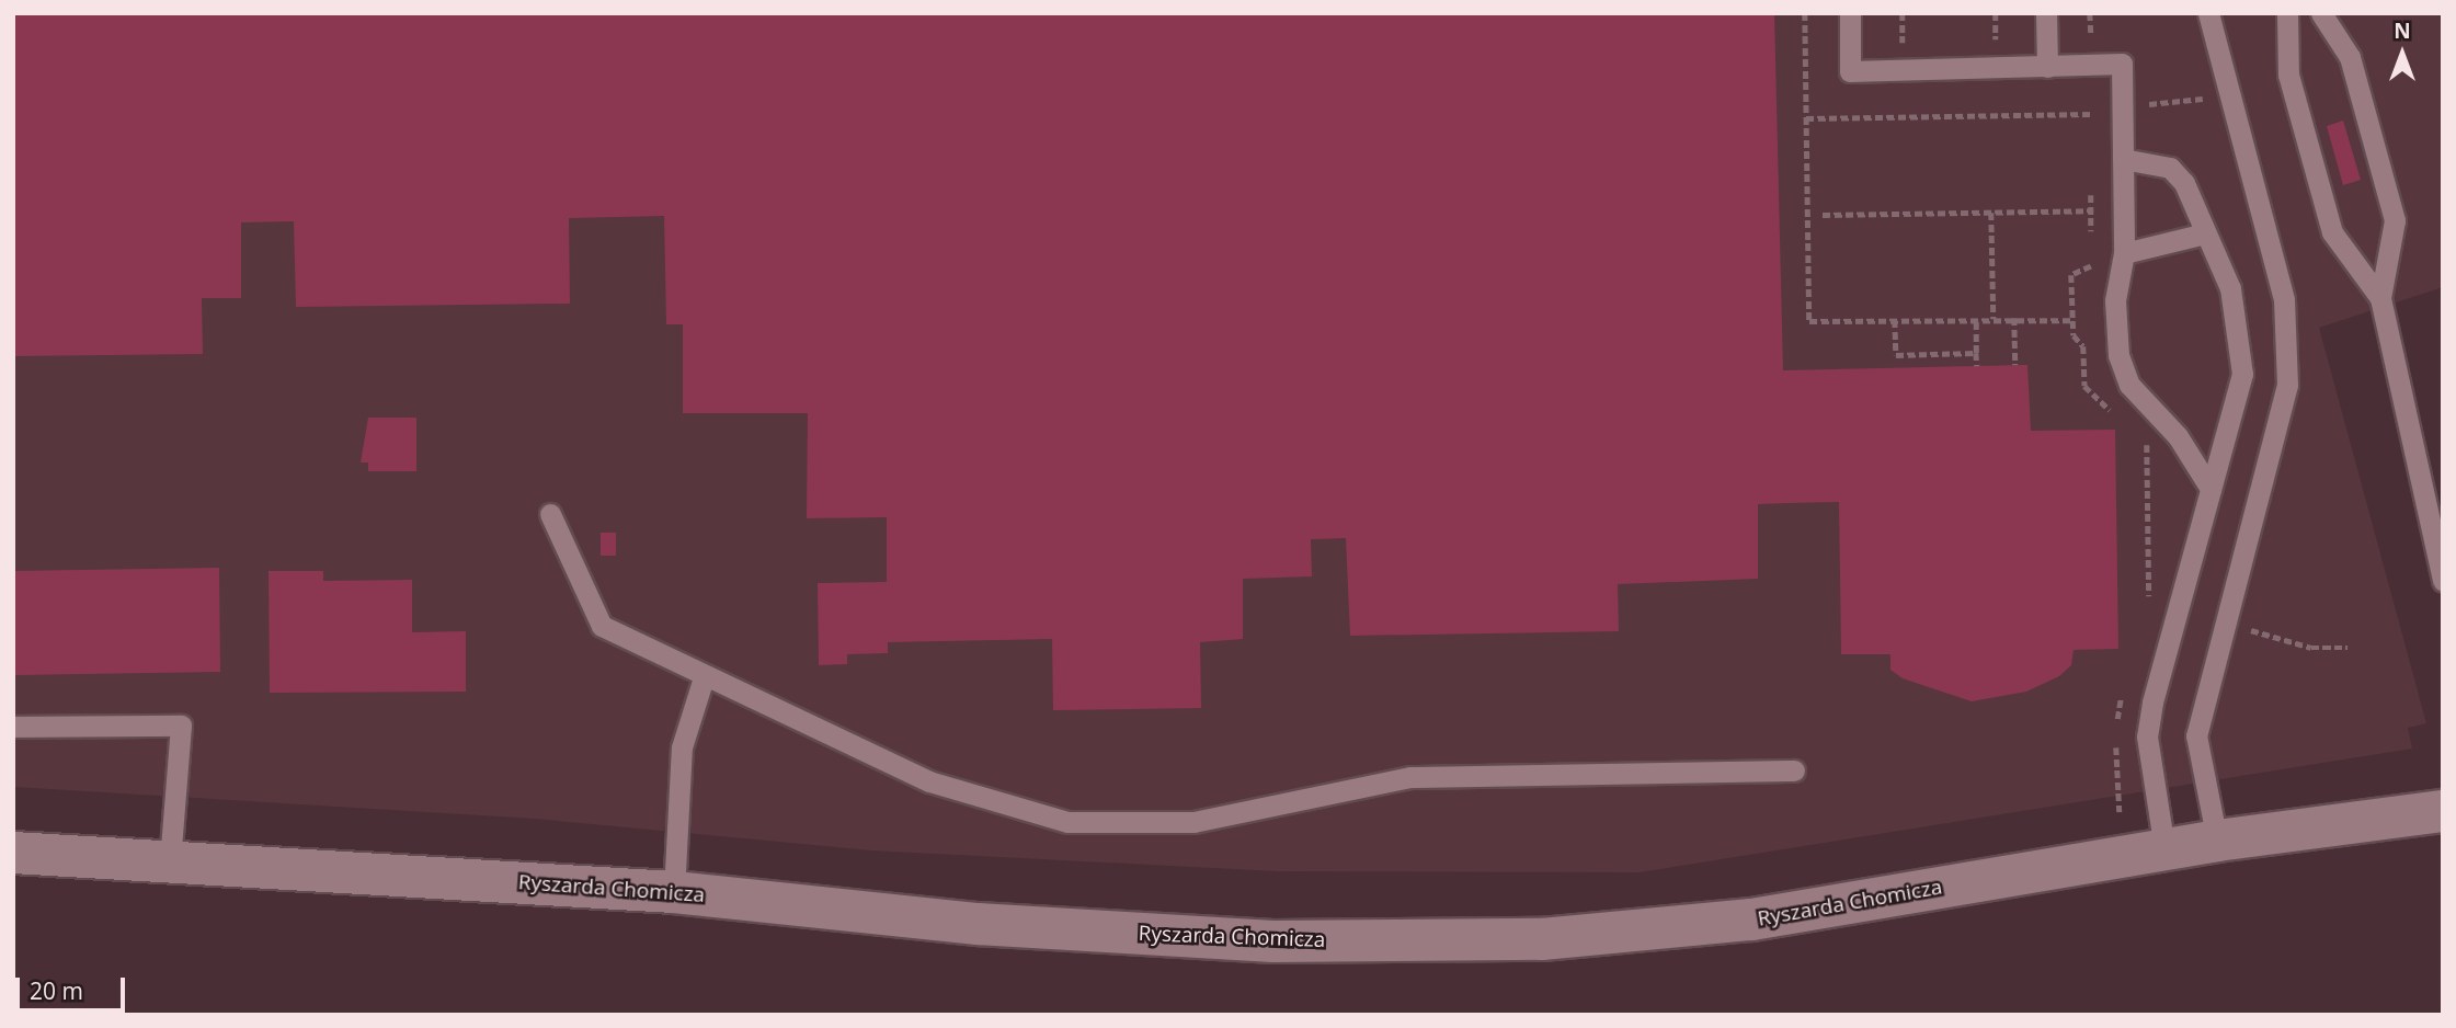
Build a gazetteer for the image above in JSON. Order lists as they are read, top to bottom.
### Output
{
  "streets": {
    "street": ["Ryszarda Chomicza"]
  },
  "scale_bar": "20 m",
  "north": "top"
}
